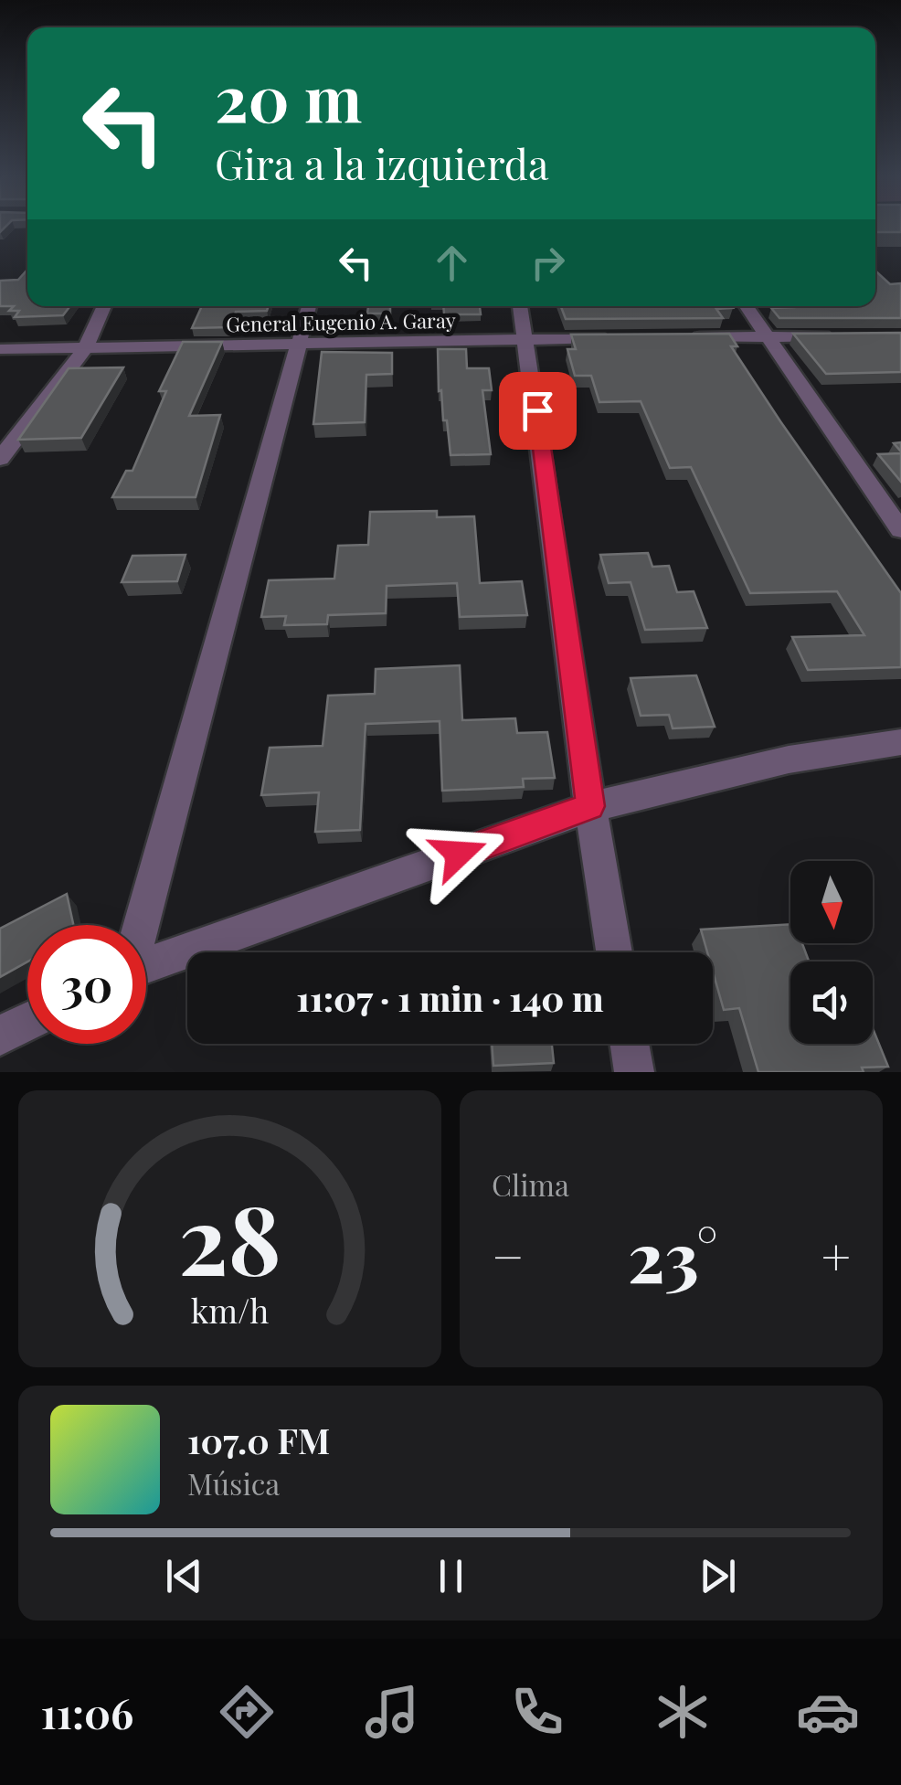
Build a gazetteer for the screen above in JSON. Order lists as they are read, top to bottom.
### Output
{
  "streets": {
    "street": ["General Eugenio A. Garay"]
  },
  "north": "bottom",
  "page": {
    "turn": ["20 m", "Gira a la izquierda"],
    "limit": "30",
    "trip": "11:07 · 1 min · 140 m",
    "tile": "Clima",
    "heat": ["−", "23°", "+"],
    "song": ["107.0 FM", "Música"],
    "tabs": "11:06",
    "gauge": ["28", "km/h"]
  }
}
